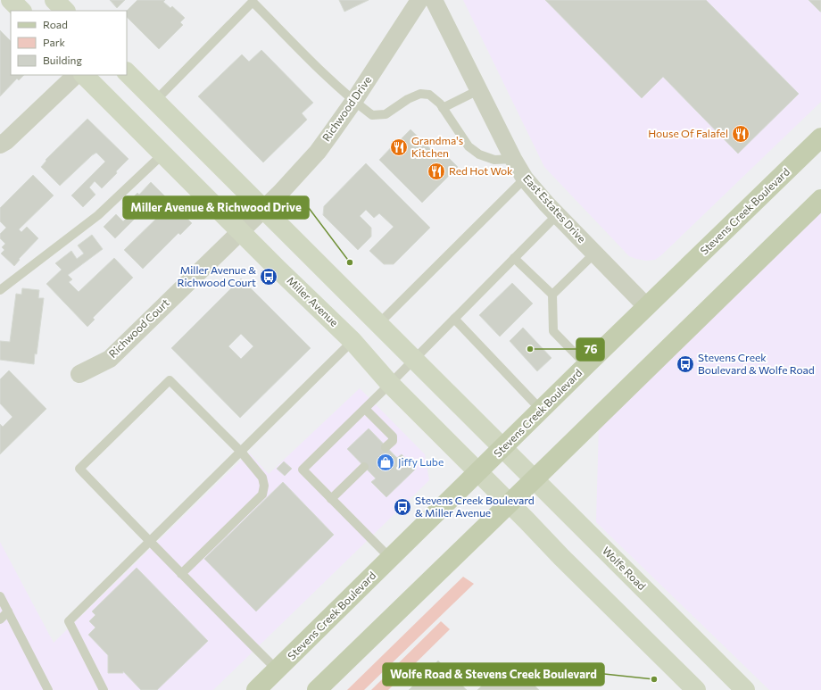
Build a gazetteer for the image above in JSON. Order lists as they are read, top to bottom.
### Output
{
  "streets": {
    "main road": ["Stevens Creek Boulevard", "Miller Avenue", "Wolfe Road"],
    "street": ["Richwood Drive", "East Estates Drive", "Richwood Court"]
  },
  "crossings": [
    ["Richwood Drive", "Miller Avenue"],
    ["Richwood Drive", "Richwood Court"],
    ["East Estates Drive", "Stevens Creek Boulevard"],
    ["Stevens Creek Boulevard", "Miller Avenue"],
    ["Stevens Creek Boulevard", "Wolfe Road"],
    ["Miller Avenue", "Richwood Court"]
  ],
  "places": {
    "restaurant": ["House Of Falafel", "Grandma's Kitchen", "Red Hot Wok"],
    "other": ["Miller Avenue & Richwood Drive", "76", "Wolfe Road & Stevens Creek Boulevard"],
    "bus stop": ["Miller Avenue & Richwood Court", "Stevens Creek Boulevard & Wolfe Road", "Stevens Creek Boulevard & Miller Avenue"],
    "shop": ["Jiffy Lube"]
  },
  "legend": ["Road", "Park", "Building"]
}
